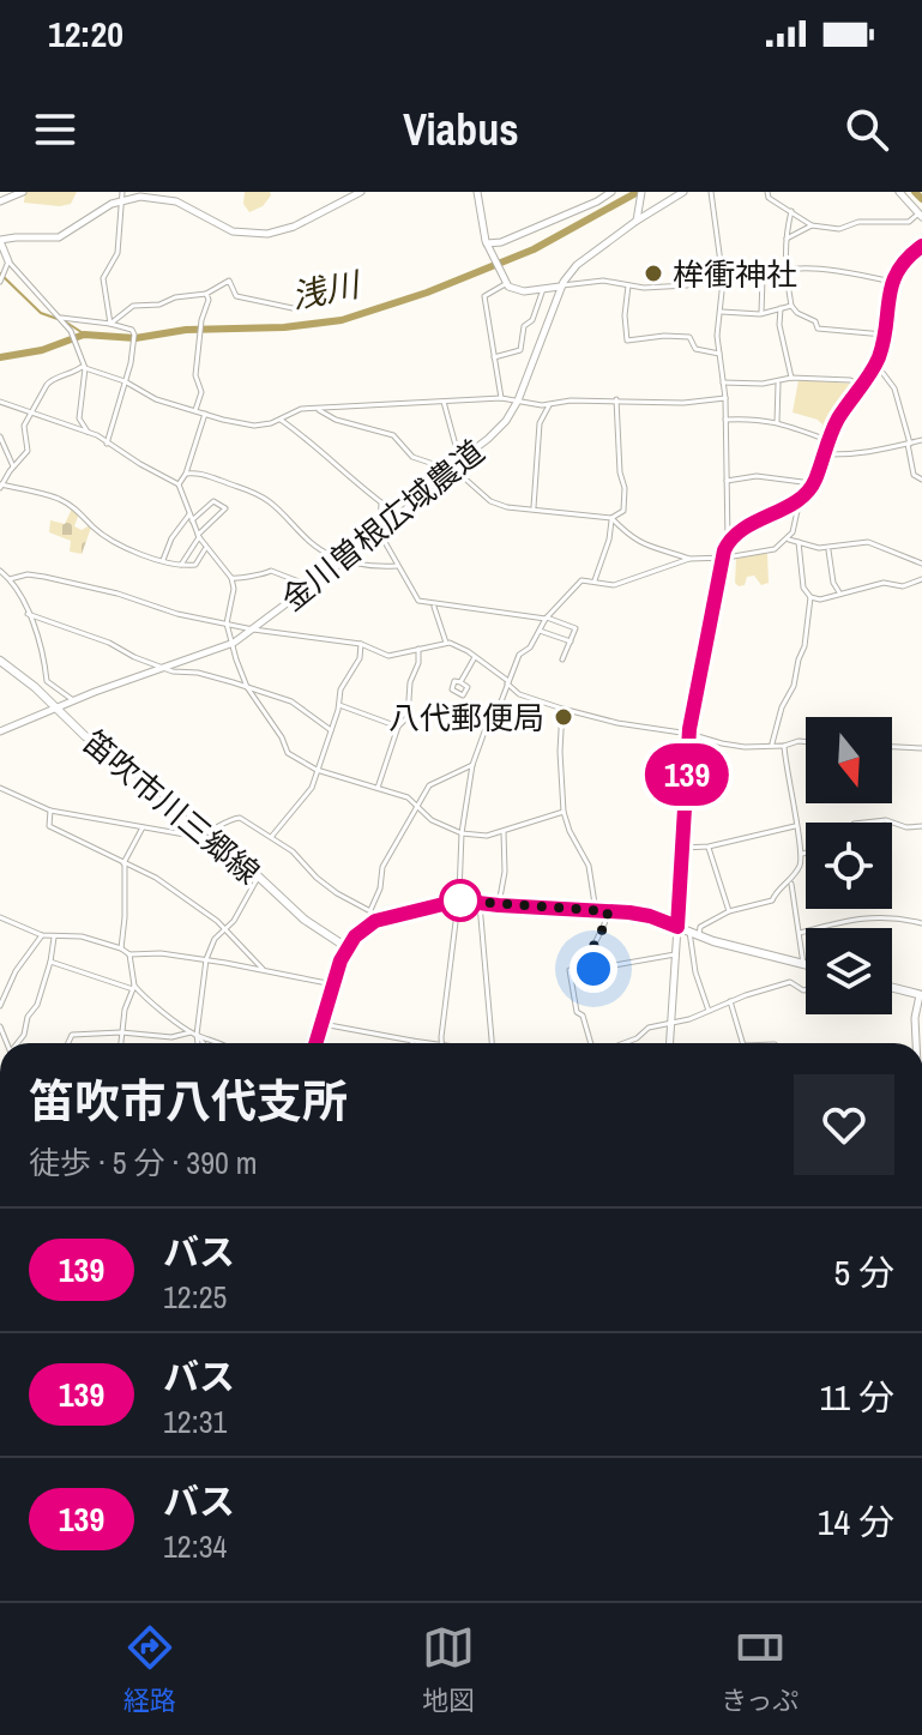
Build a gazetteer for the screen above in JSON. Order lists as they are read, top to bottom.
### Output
{
  "streets": {
    "main road": ["笛吹市川三郷線"],
    "street": ["金川曽根広域農道"]
  },
  "crossings": [
    ["金川曽根広域農道", "笛吹市川三郷線"]
  ],
  "water": ["浅川"],
  "places": ["桙衝神社", "八代郵便局"],
  "lines": ["bus line 139"],
  "north": "bottom",
  "page": {
    "status": "12:20",
    "header": "Viabus",
    "on_map": "139",
    "heading": ["笛吹市八代支所", "徒歩 · 5 分 · 390 m"],
    "list": [
      {
        "mark": "139",
        "name": "バス",
        "note": "12:25",
        "value": "5 分"
      },
      {
        "mark": "139",
        "name": "バス",
        "note": "12:31",
        "value": "11 分"
      },
      {
        "mark": "139",
        "name": "バス",
        "note": "12:34",
        "value": "14 分"
      }
    ],
    "tabs": ["経路", "地図", "きっぷ"]
  }
}
